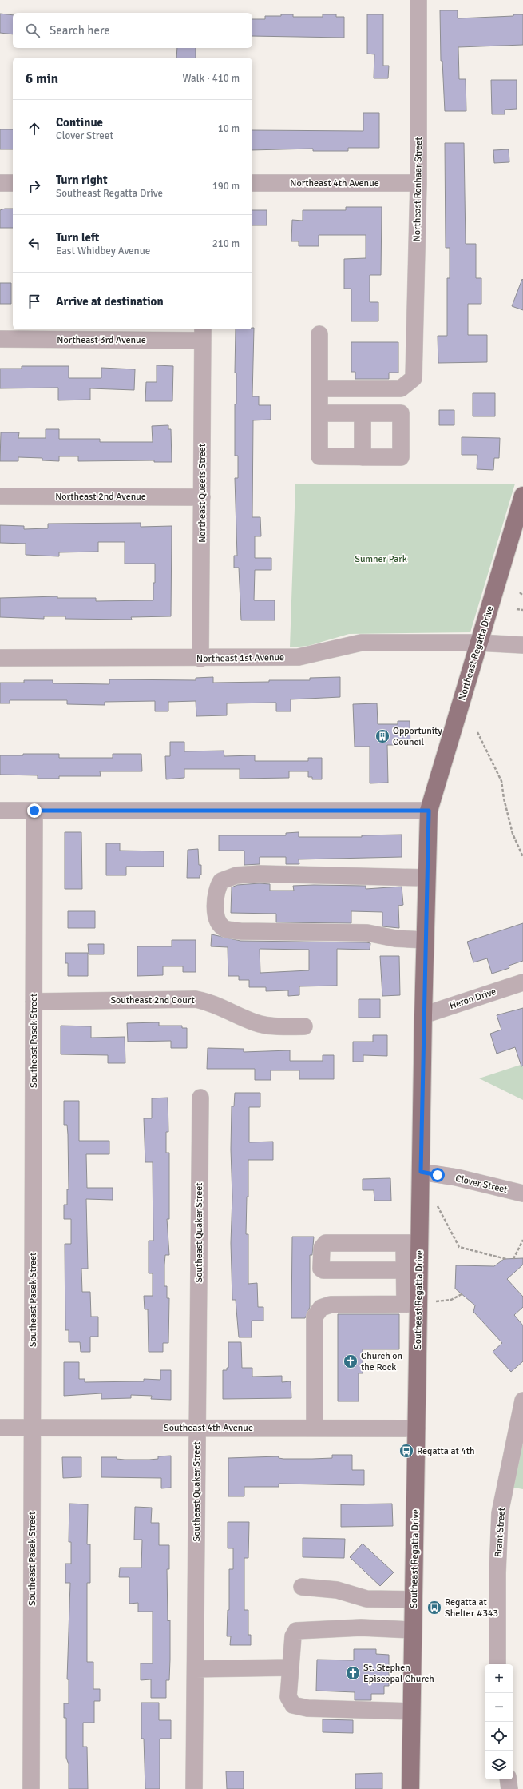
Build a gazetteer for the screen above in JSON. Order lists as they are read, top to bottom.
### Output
{
  "streets": {
    "main road": ["Northeast Regatta Drive", "Southeast Regatta Drive"],
    "street": [
      "Northeast 4th Avenue",
      "Northeast Ronhaar Street",
      "Northeast 3rd Avenue",
      "Northeast Queets Street",
      "Northeast 2nd Avenue",
      "Northeast 1st Avenue",
      "Heron Drive",
      "Southeast 2nd Court",
      "Southeast Pasek Street",
      "Clover Street",
      "Southeast Quaker Street",
      "Southeast 4th Avenue",
      "Brant Street"
    ]
  },
  "crossings": [
    ["Northeast 4th Avenue", "Northeast Ronhaar Street"],
    ["Northeast 3rd Avenue", "Northeast Queets Street"],
    ["Northeast Queets Street", "Northeast 2nd Avenue"],
    ["Northeast Queets Street", "Northeast 1st Avenue"],
    ["Northeast Regatta Drive", "Northeast 1st Avenue"],
    ["Northeast Regatta Drive", "Southeast Regatta Drive"],
    ["Heron Drive", "Southeast Regatta Drive"],
    ["Southeast 2nd Court", "Southeast Pasek Street"],
    ["Southeast Pasek Street", "Southeast 4th Avenue"],
    ["Clover Street", "Southeast Regatta Drive"],
    ["Southeast Quaker Street", "Southeast 4th Avenue"],
    ["Southeast Regatta Drive", "Southeast 4th Avenue"]
  ],
  "parks": ["Sumner Park"],
  "places": {
    "building": ["Opportunity Council"],
    "church": ["Church on the Rock", "St. Stephen Episcopal Church"],
    "bus stop": ["Regatta at 4th", "Regatta at Shelter #343"]
  },
  "page": {
    "search": "Search here",
    "heading": ["6 min", "Walk · 410 m"],
    "list": [
      ["Continue", "Clover Street", "10 m"],
      ["Turn right", "Southeast Regatta Drive", "190 m"],
      ["Turn left", "East Whidbey Avenue", "210 m"],
      "Arrive at destination"
    ],
    "map_buttons": ["+", "−"]
  }
}
